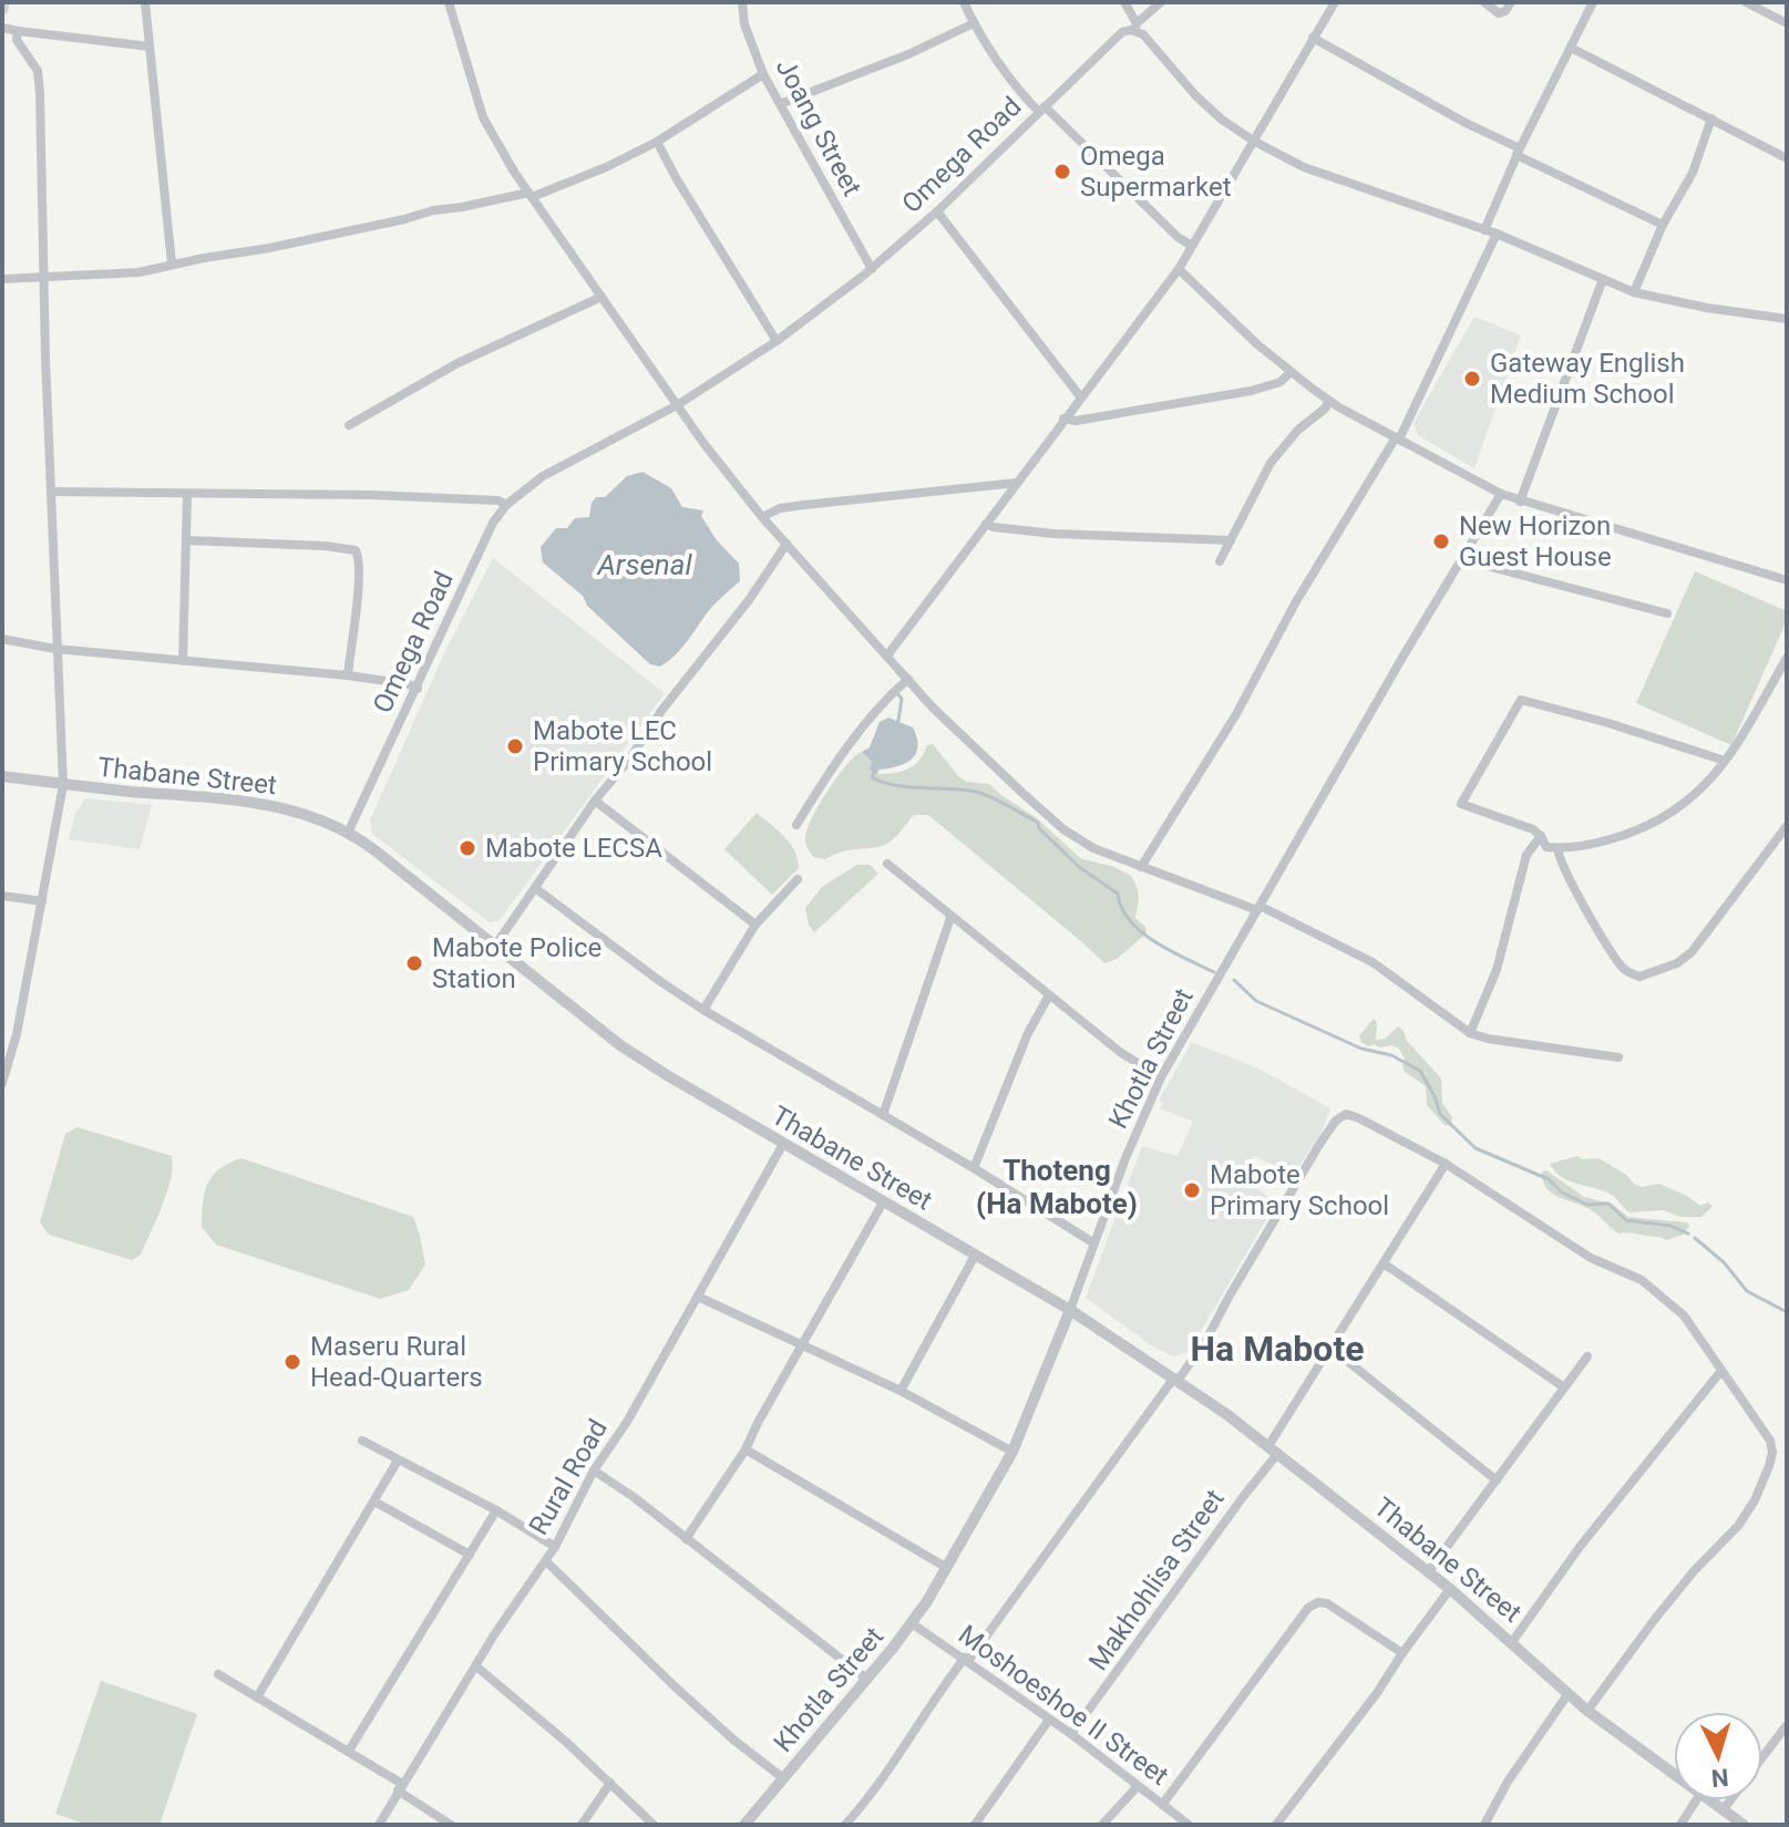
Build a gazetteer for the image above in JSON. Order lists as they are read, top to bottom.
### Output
{
  "streets": {
    "street": [
      "Joang Street",
      "Omega Road",
      "Thabane Street",
      "Khotla Street",
      "Rural Road",
      "Makhohlisa Street",
      "Moshoeshoe II Street"
    ]
  },
  "crossings": [
    ["Joang Street", "Omega Road"],
    ["Omega Road", "Thabane Street"],
    ["Thabane Street", "Khotla Street"],
    ["Thabane Street", "Rural Road"],
    ["Thabane Street", "Makhohlisa Street"],
    ["Khotla Street", "Moshoeshoe II Street"],
    ["Makhohlisa Street", "Moshoeshoe II Street"]
  ],
  "districts": ["Thoteng (Ha Mabote)", "Ha Mabote"],
  "water": ["Arsenal"],
  "places": [
    "Omega Supermarket",
    "Gateway English Medium School",
    "New Horizon Guest House",
    "Mabote LEC Primary School",
    "Mabote LECSA",
    "Mabote Police Station",
    "Mabote Primary School",
    "Maseru Rural Head-Quarters"
  ],
  "north": "bottom"
}
